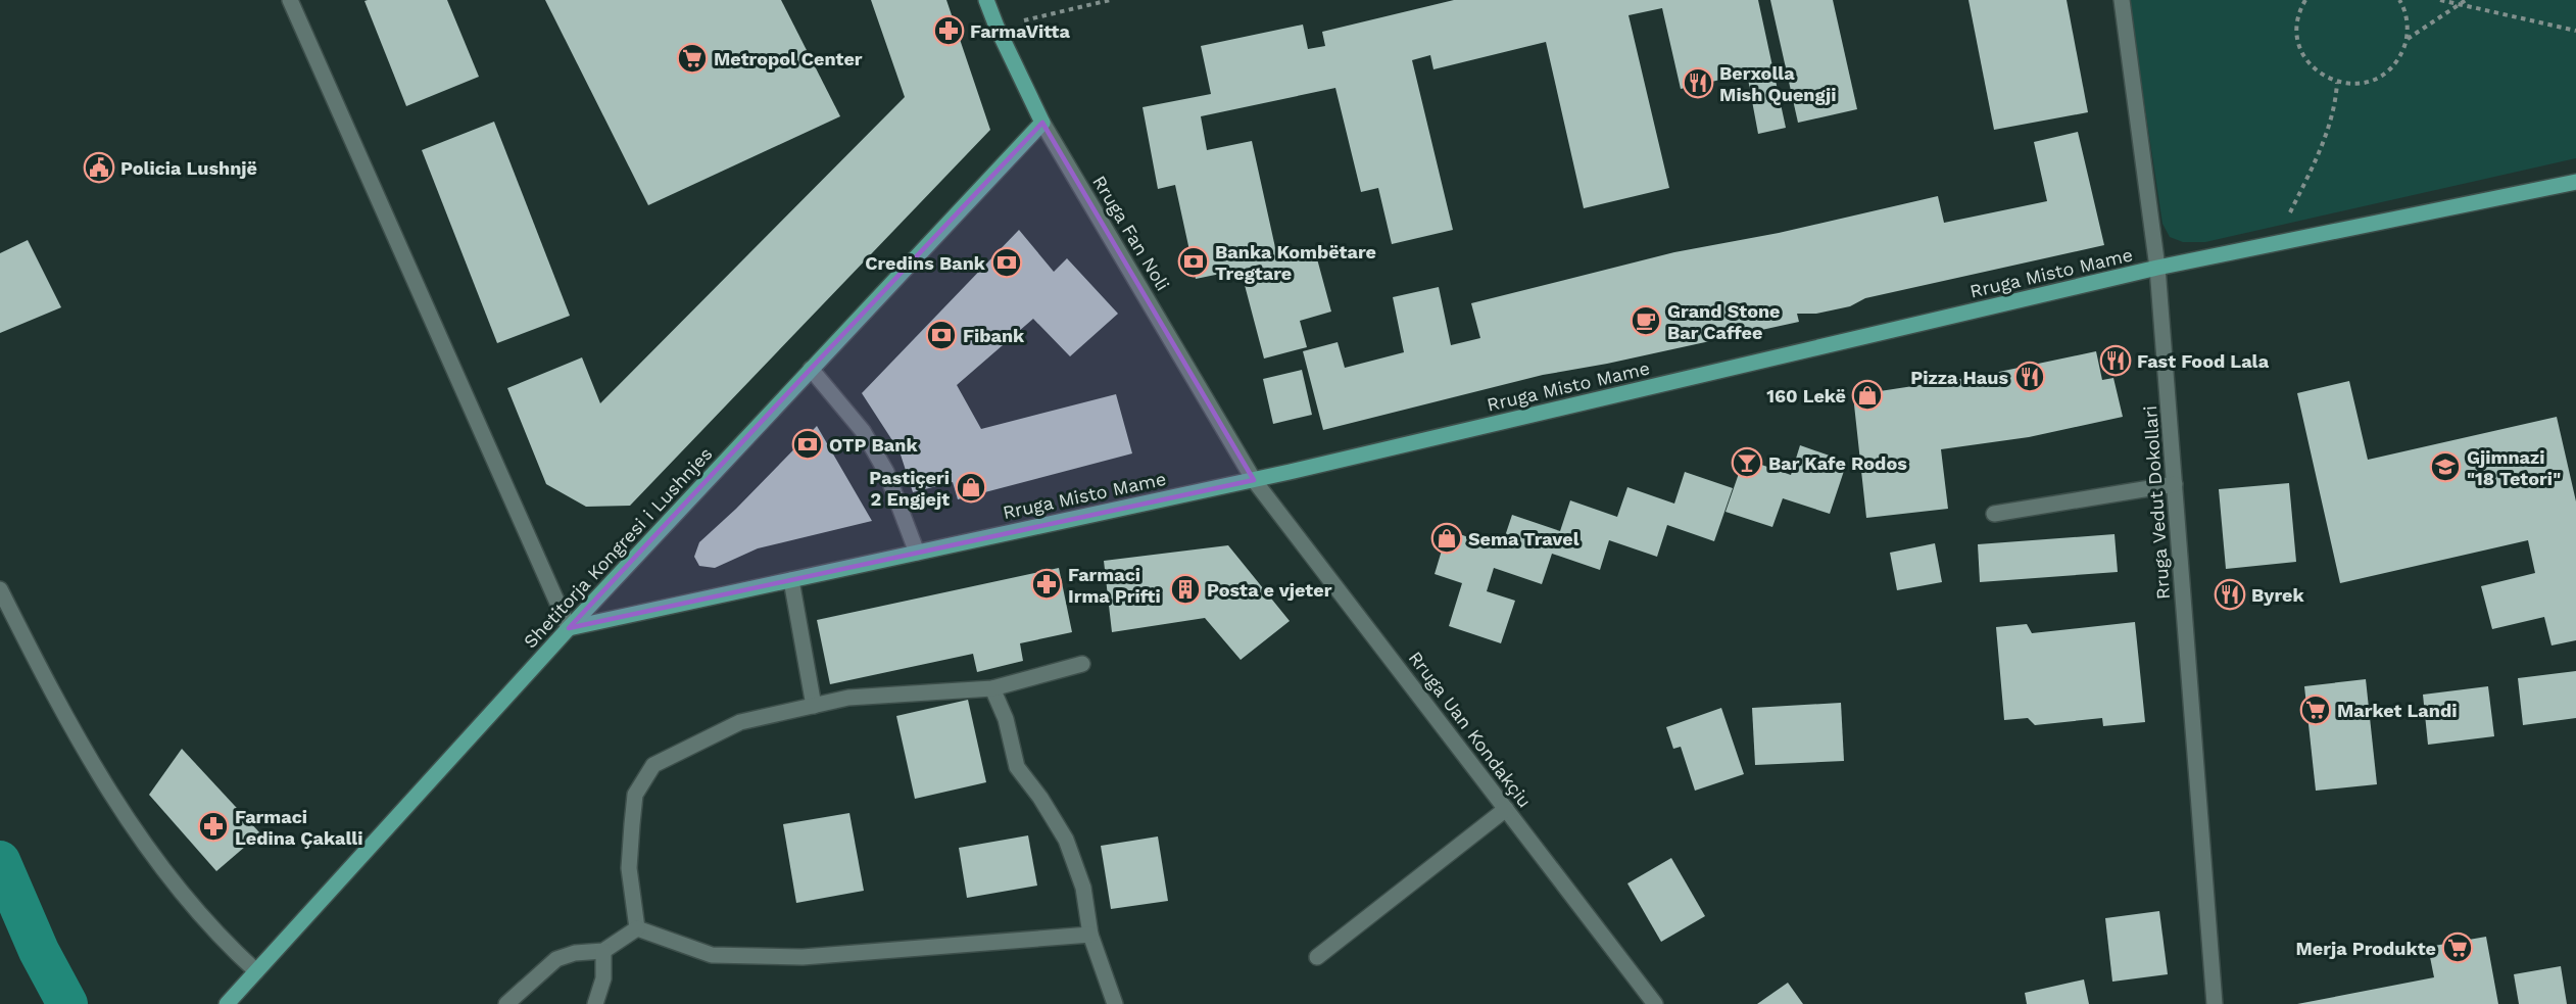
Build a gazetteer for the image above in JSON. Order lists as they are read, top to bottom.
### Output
{
  "streets": {
    "main road": ["Rruga Fan Noli", "Rruga Misto Mame", "Shetitorja Kongresi i Lushnjes"],
    "street": ["Rruga Vedut Dokollari", "Rruga Uan Kondakçiu"]
  },
  "crossings": [
    ["Rruga Fan Noli", "Rruga Misto Mame"],
    ["Rruga Fan Noli", "Shetitorja Kongresi i Lushnjes"],
    ["Rruga Fan Noli", "Rruga Uan Kondakçiu"],
    ["Rruga Misto Mame", "Rruga Vedut Dokollari"],
    ["Rruga Misto Mame", "Shetitorja Kongresi i Lushnjes"],
    ["Rruga Misto Mame", "Rruga Uan Kondakçiu"]
  ],
  "places": {
    "pharmacy": ["FarmaVitta", "Farmaci Irma Prifti", "Farmaci Ledina Çakalli"],
    "supermarket": ["Metropol Center", "Market Landi", "Merja Produkte"],
    "restaurant": [
      "Berxolla Mish Quengji",
      "Fast Food Lala",
      "Pizza Haus",
      "Byrek"
    ],
    "public building": ["Policia Lushnjë"],
    "bank": [
      "Banka Kombëtare Tregtare",
      "Credins Bank",
      "Fibank",
      "OTP Bank"
    ],
    "cafe": ["Grand Stone Bar Caffee"],
    "shop": ["160 Lekë", "Pastiçeri 2 Engjejt", "Sema Travel"],
    "bar": ["Bar Kafe Rodos"],
    "school or university": ["Gjimnazi \"18 Tetori\""],
    "building": ["Posta e vjeter"]
  }
}
